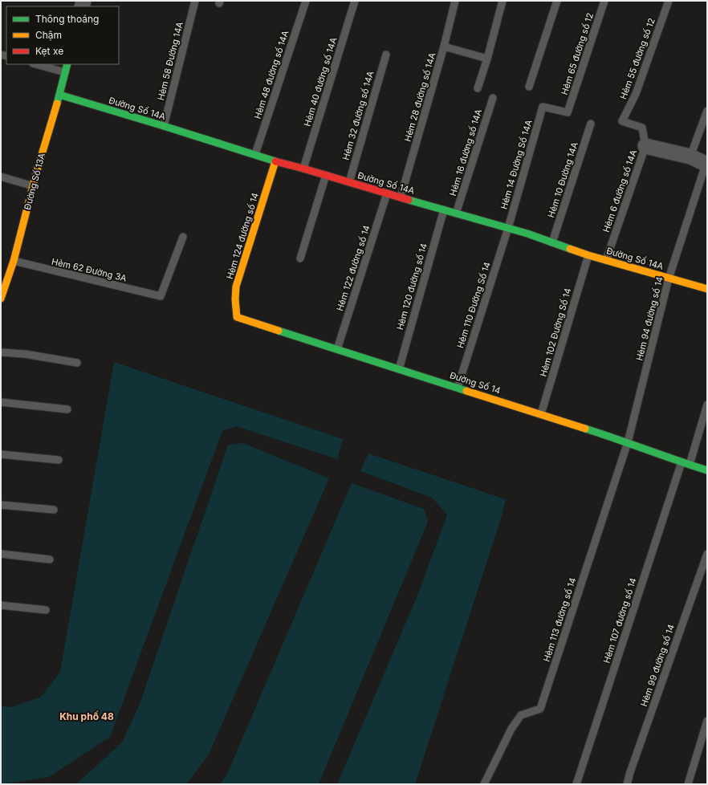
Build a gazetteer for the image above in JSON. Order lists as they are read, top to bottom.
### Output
{
  "streets": {
    "street": [
      "Đường Số 14A",
      "Đường Số 13A",
      "Hẻm 124 đường số 14",
      "Đường Số 14"
    ],
    "lane": [
      "Hẻm 65 đường số 12",
      "Hẻm 55 đường số 12",
      "Hẻm 58 Đường 14A",
      "Hẻm 48 đường số 14A",
      "Hẻm 40 đường số 14A",
      "Hẻm 28 đường số 14A",
      "Hẻm 32 đường số 14A",
      "Hẻm 16 đường số 14A",
      "Hẻm 14 Đường Số 14A",
      "Hẻm 10 Đường 14A",
      "Hẻm 6 đường số 14A",
      "Hẻm 122 đường số 14",
      "Hẻm 62 Đường 3A",
      "Hẻm 120 đường số 14",
      "Hẻm 110 Đường Số 14",
      "Hẻm 94 đường số 14",
      "Hẻm 102 Đường Số 14",
      "Hẻm 113 đường số 14",
      "Hẻm 107 đường số 14",
      "Hẻm 99 đường số 14"
    ]
  },
  "crossings": [
    ["Hẻm 65 đường số 12", "Hẻm 14 Đường Số 14A"],
    ["Hẻm 55 đường số 12", "Hẻm 6 đường số 14A"],
    ["Hẻm 58 Đường 14A", "Đường Số 14A"],
    ["Hẻm 48 đường số 14A", "Đường Số 14A"],
    ["Hẻm 40 đường số 14A", "Đường Số 14A"],
    ["Hẻm 28 đường số 14A", "Đường Số 14A"],
    ["Đường Số 14A", "Hẻm 32 đường số 14A"],
    ["Đường Số 14A", "Hẻm 16 đường số 14A"],
    ["Đường Số 14A", "Hẻm 14 Đường Số 14A"],
    ["Đường Số 14A", "Hẻm 10 Đường 14A"],
    ["Đường Số 14A", "Đường Số 13A"],
    ["Đường Số 14A", "Hẻm 6 đường số 14A"],
    ["Đường Số 14A", "Hẻm 124 đường số 14"],
    ["Đường Số 14A", "Hẻm 122 đường số 14"],
    ["Đường Số 14A", "Hẻm 120 đường số 14"],
    ["Đường Số 14A", "Hẻm 110 Đường Số 14"],
    ["Đường Số 14A", "Hẻm 94 đường số 14"],
    ["Đường Số 14A", "Hẻm 102 Đường Số 14"],
    ["Hẻm 14 Đường Số 14A", "Hẻm 110 Đường Số 14"],
    ["Đường Số 13A", "Hẻm 62 Đường 3A"],
    ["Hẻm 124 đường số 14", "Đường Số 14"],
    ["Hẻm 122 đường số 14", "Đường Số 14"],
    ["Hẻm 120 đường số 14", "Đường Số 14"],
    ["Hẻm 110 Đường Số 14", "Đường Số 14"],
    ["Hẻm 94 đường số 14", "Đường Số 14"],
    ["Hẻm 94 đường số 14", "Hẻm 113 đường số 14"],
    ["Hẻm 102 Đường Số 14", "Đường Số 14"],
    ["Đường Số 14", "Hẻm 113 đường số 14"],
    ["Đường Số 14", "Hẻm 107 đường số 14"]
  ],
  "districts": ["Khu phố 48"],
  "legend": ["Thông thoáng", "Chậm", "Kẹt xe"]
}
